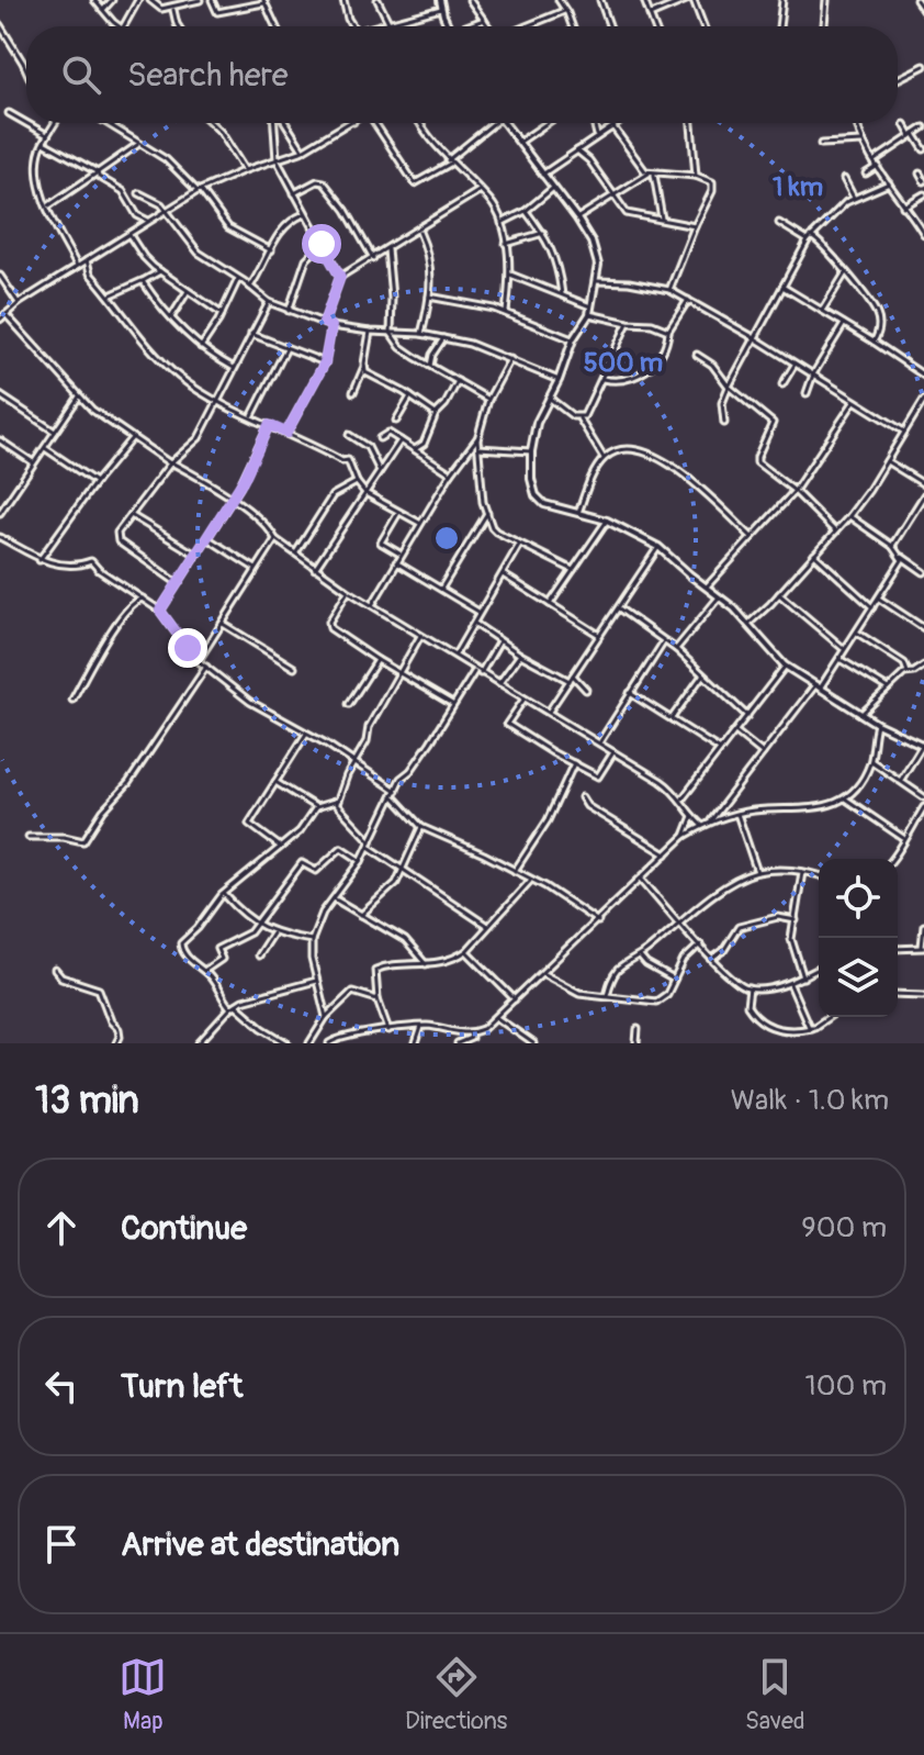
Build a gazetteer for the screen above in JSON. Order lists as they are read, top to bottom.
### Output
{
  "page": {
    "search": "Search here",
    "heading": ["13 min", "Walk · 1.0 km"],
    "list": [
      ["Continue", "900 m"],
      ["Turn left", "100 m"],
      "Arrive at destination"
    ],
    "nav": ["Map", "Directions", "Saved"]
  },
  "rings": ["1 km", "500 m"]
}
